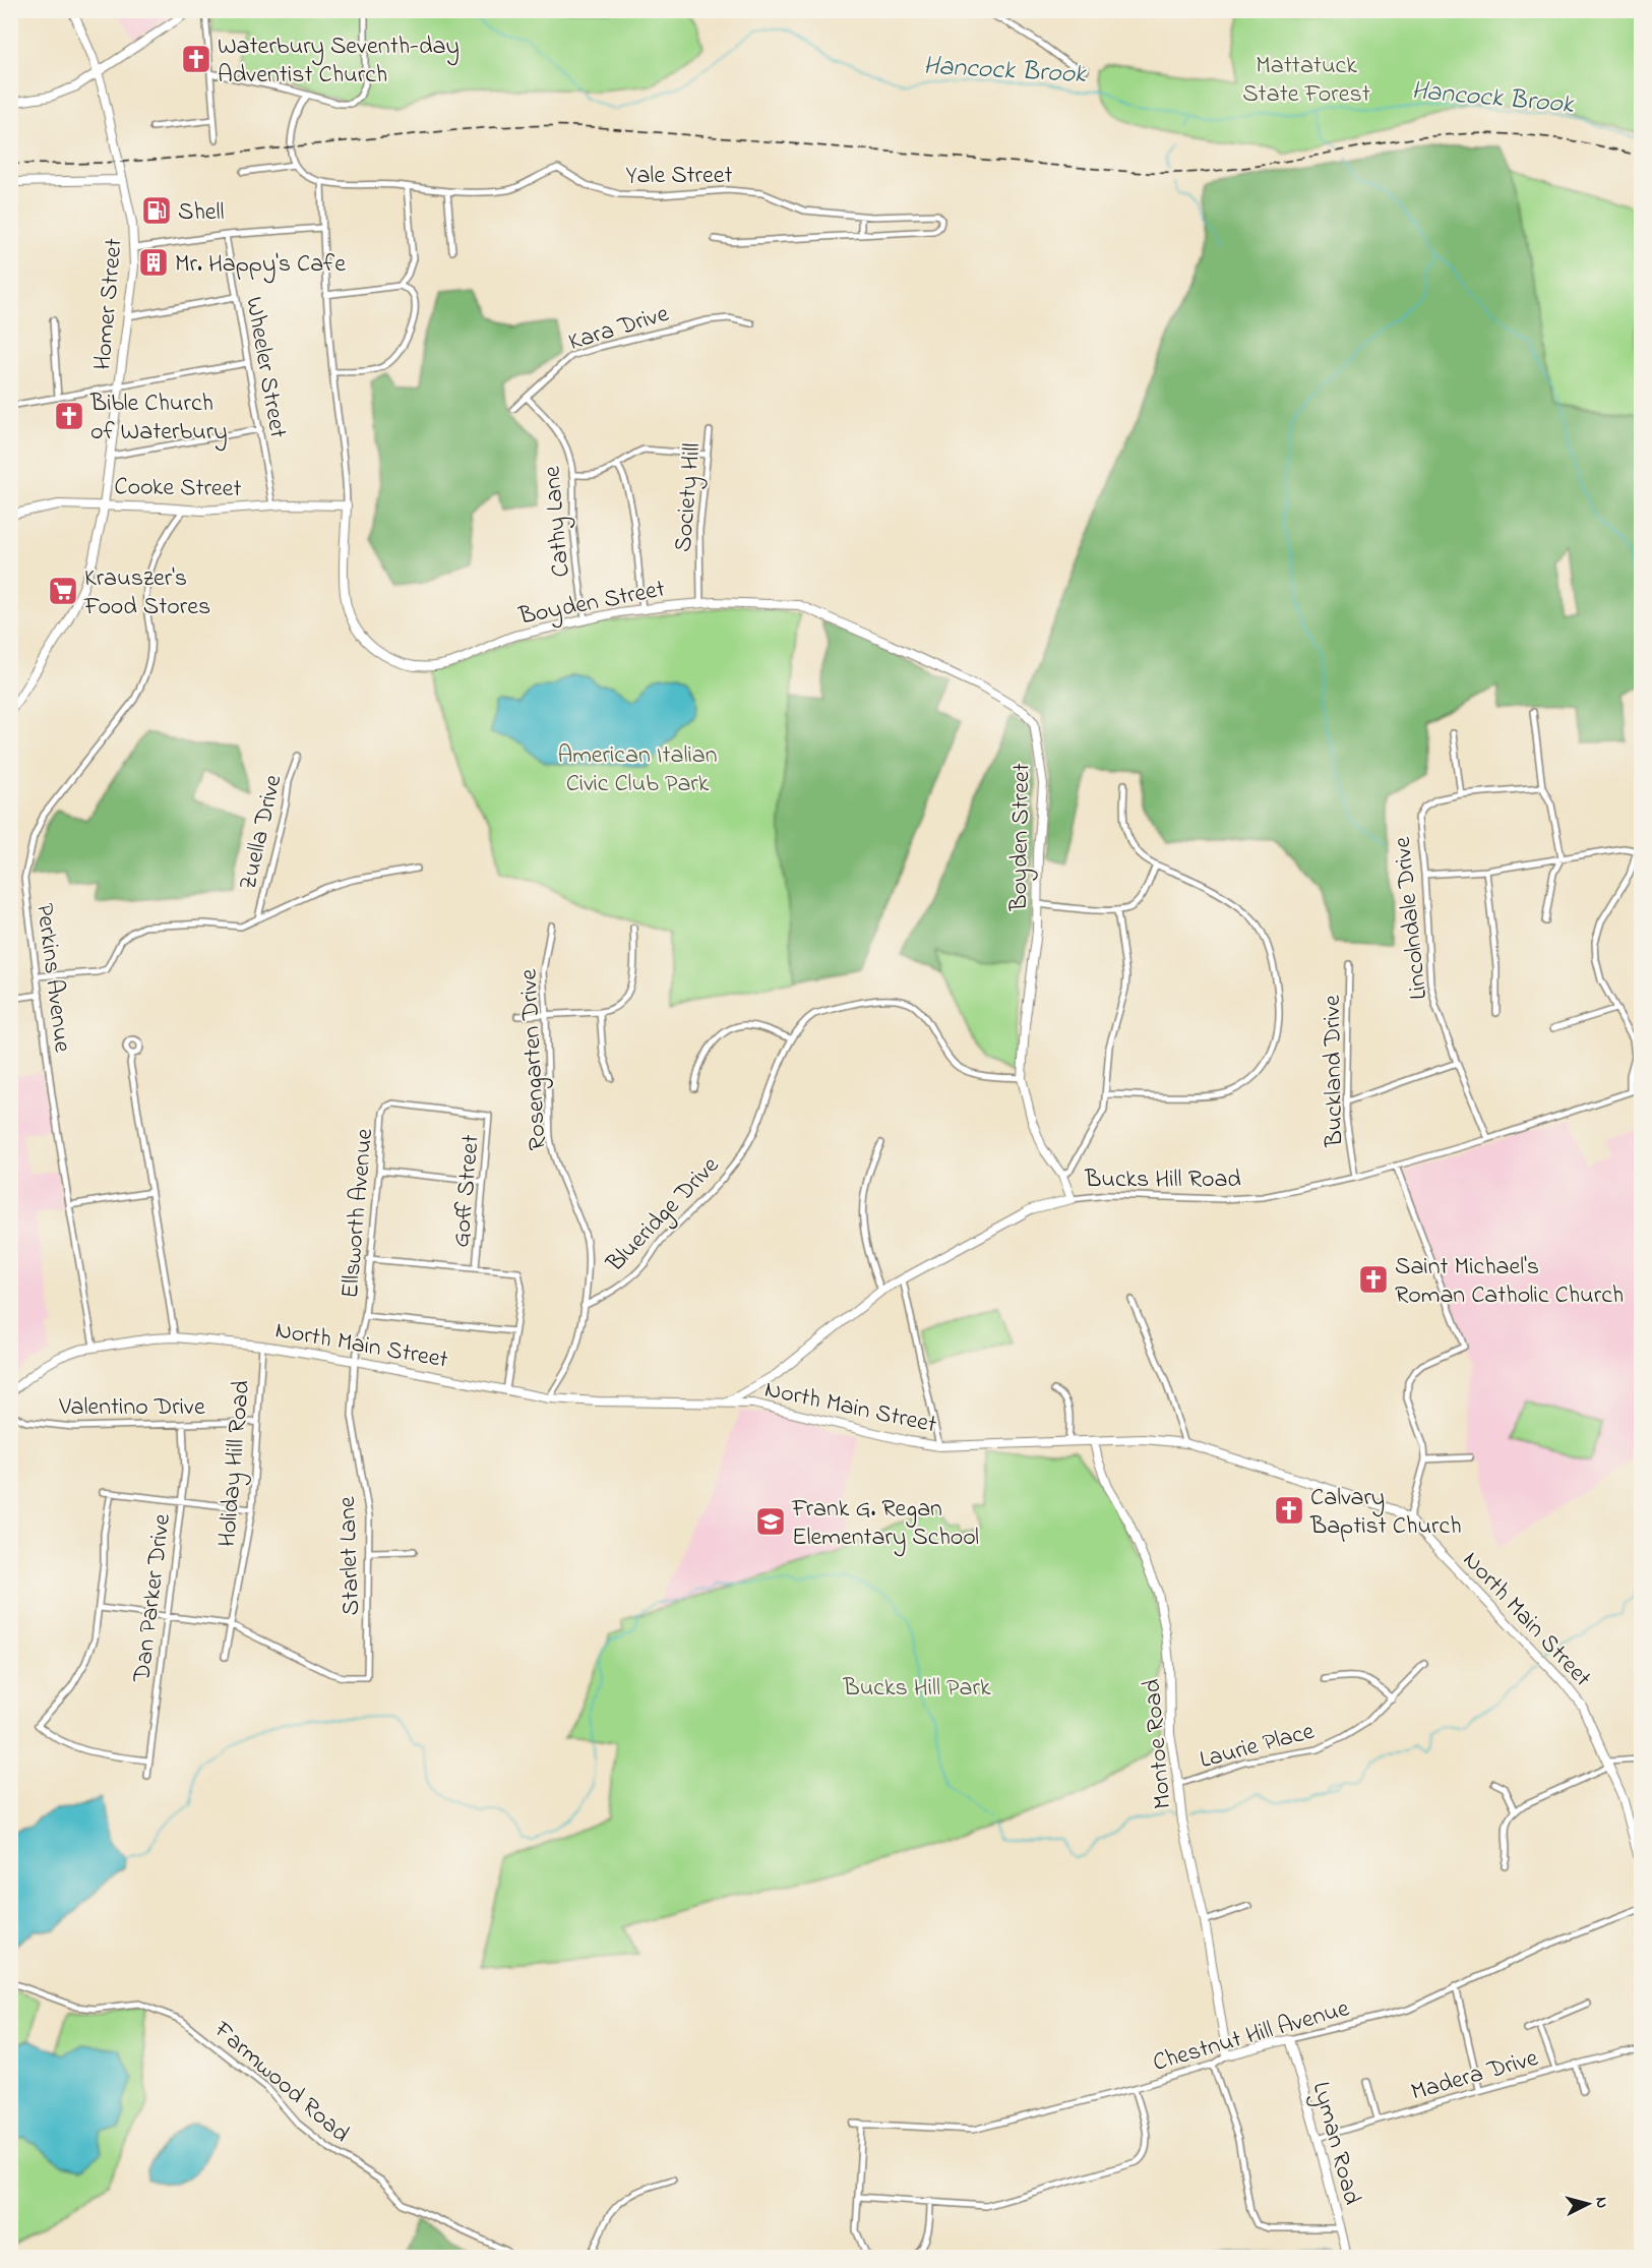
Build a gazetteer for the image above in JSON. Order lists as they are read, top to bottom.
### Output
{
  "streets": {
    "street": [
      "Yale Street",
      "Homer Street",
      "Kara Drive",
      "Wheeler Street",
      "Cooke Street",
      "Society Hill",
      "Cathy Lane",
      "Boyden Street",
      "Zuella Drive",
      "Lincolndale Drive",
      "Perkins Avenue",
      "Rosengarten Drive",
      "Buckland Drive",
      "Bucks Hill Road",
      "Goff Street",
      "Ellsworth Avenue",
      "Blueridge Drive",
      "North Main Street",
      "Valentino Drive",
      "Holiday Hill Road",
      "Starlet Lane",
      "Dan Parker Drive",
      "Montoe Road",
      "Laurie Place",
      "Chestnut Hill Avenue",
      "Madera Drive",
      "Farmwood Road",
      "Lyman Road"
    ]
  },
  "crossings": [
    ["Yale Street", "Boyden Street"],
    ["Homer Street", "Cooke Street"],
    ["Kara Drive", "Cathy Lane"],
    ["Wheeler Street", "Cooke Street"],
    ["Cooke Street", "Boyden Street"],
    ["Cooke Street", "Perkins Avenue"],
    ["Society Hill", "Boyden Street"],
    ["Cathy Lane", "Boyden Street"],
    ["Boyden Street", "Bucks Hill Road"],
    ["Lincolndale Drive", "Bucks Hill Road"],
    ["Perkins Avenue", "North Main Street"],
    ["Rosengarten Drive", "Blueridge Drive"],
    ["Rosengarten Drive", "North Main Street"],
    ["Buckland Drive", "Bucks Hill Road"],
    ["Bucks Hill Road", "North Main Street"],
    ["Goff Street", "Ellsworth Avenue"],
    ["Ellsworth Avenue", "North Main Street"],
    ["Ellsworth Avenue", "Starlet Lane"],
    ["North Main Street", "Holiday Hill Road"],
    ["North Main Street", "Starlet Lane"],
    ["North Main Street", "Montoe Road"],
    ["Valentino Drive", "Holiday Hill Road"],
    ["Valentino Drive", "Dan Parker Drive"],
    ["Holiday Hill Road", "Starlet Lane"],
    ["Montoe Road", "Laurie Place"],
    ["Montoe Road", "Chestnut Hill Avenue"],
    ["Chestnut Hill Avenue", "Lyman Road"],
    ["Madera Drive", "Lyman Road"]
  ],
  "water": ["Hancock Brook"],
  "parks": ["Mattatuck State Forest", "American Italian Civic Club Park", "Bucks Hill Park"],
  "places": {
    "church": [
      "Waterbury Seventh-day Adventist Church",
      "Bible Church of Waterbury",
      "Saint Michael's Roman Catholic Church",
      "Calvary Baptist Church"
    ],
    "fuel station": ["Shell"],
    "building": ["Mr. Happy's Cafe"],
    "supermarket": ["Krauszer's Food Stores"],
    "school or university": ["Frank G. Regan Elementary School"]
  },
  "north": "right"
}
